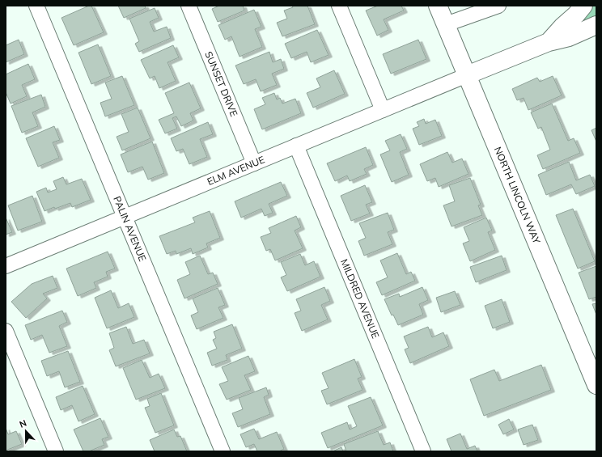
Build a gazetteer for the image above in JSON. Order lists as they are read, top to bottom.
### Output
{
  "streets": {
    "main road": ["NORTH LINCOLN WAY"],
    "street": [
      "SUNSET DRIVE",
      "ELM AVENUE",
      "PALIN AVENUE",
      "MILDRED AVENUE"
    ]
  },
  "crossings": [
    ["SUNSET DRIVE", "ELM AVENUE"],
    ["ELM AVENUE", "NORTH LINCOLN WAY"],
    ["ELM AVENUE", "PALIN AVENUE"],
    ["ELM AVENUE", "MILDRED AVENUE"]
  ],
  "north": "top"
}
